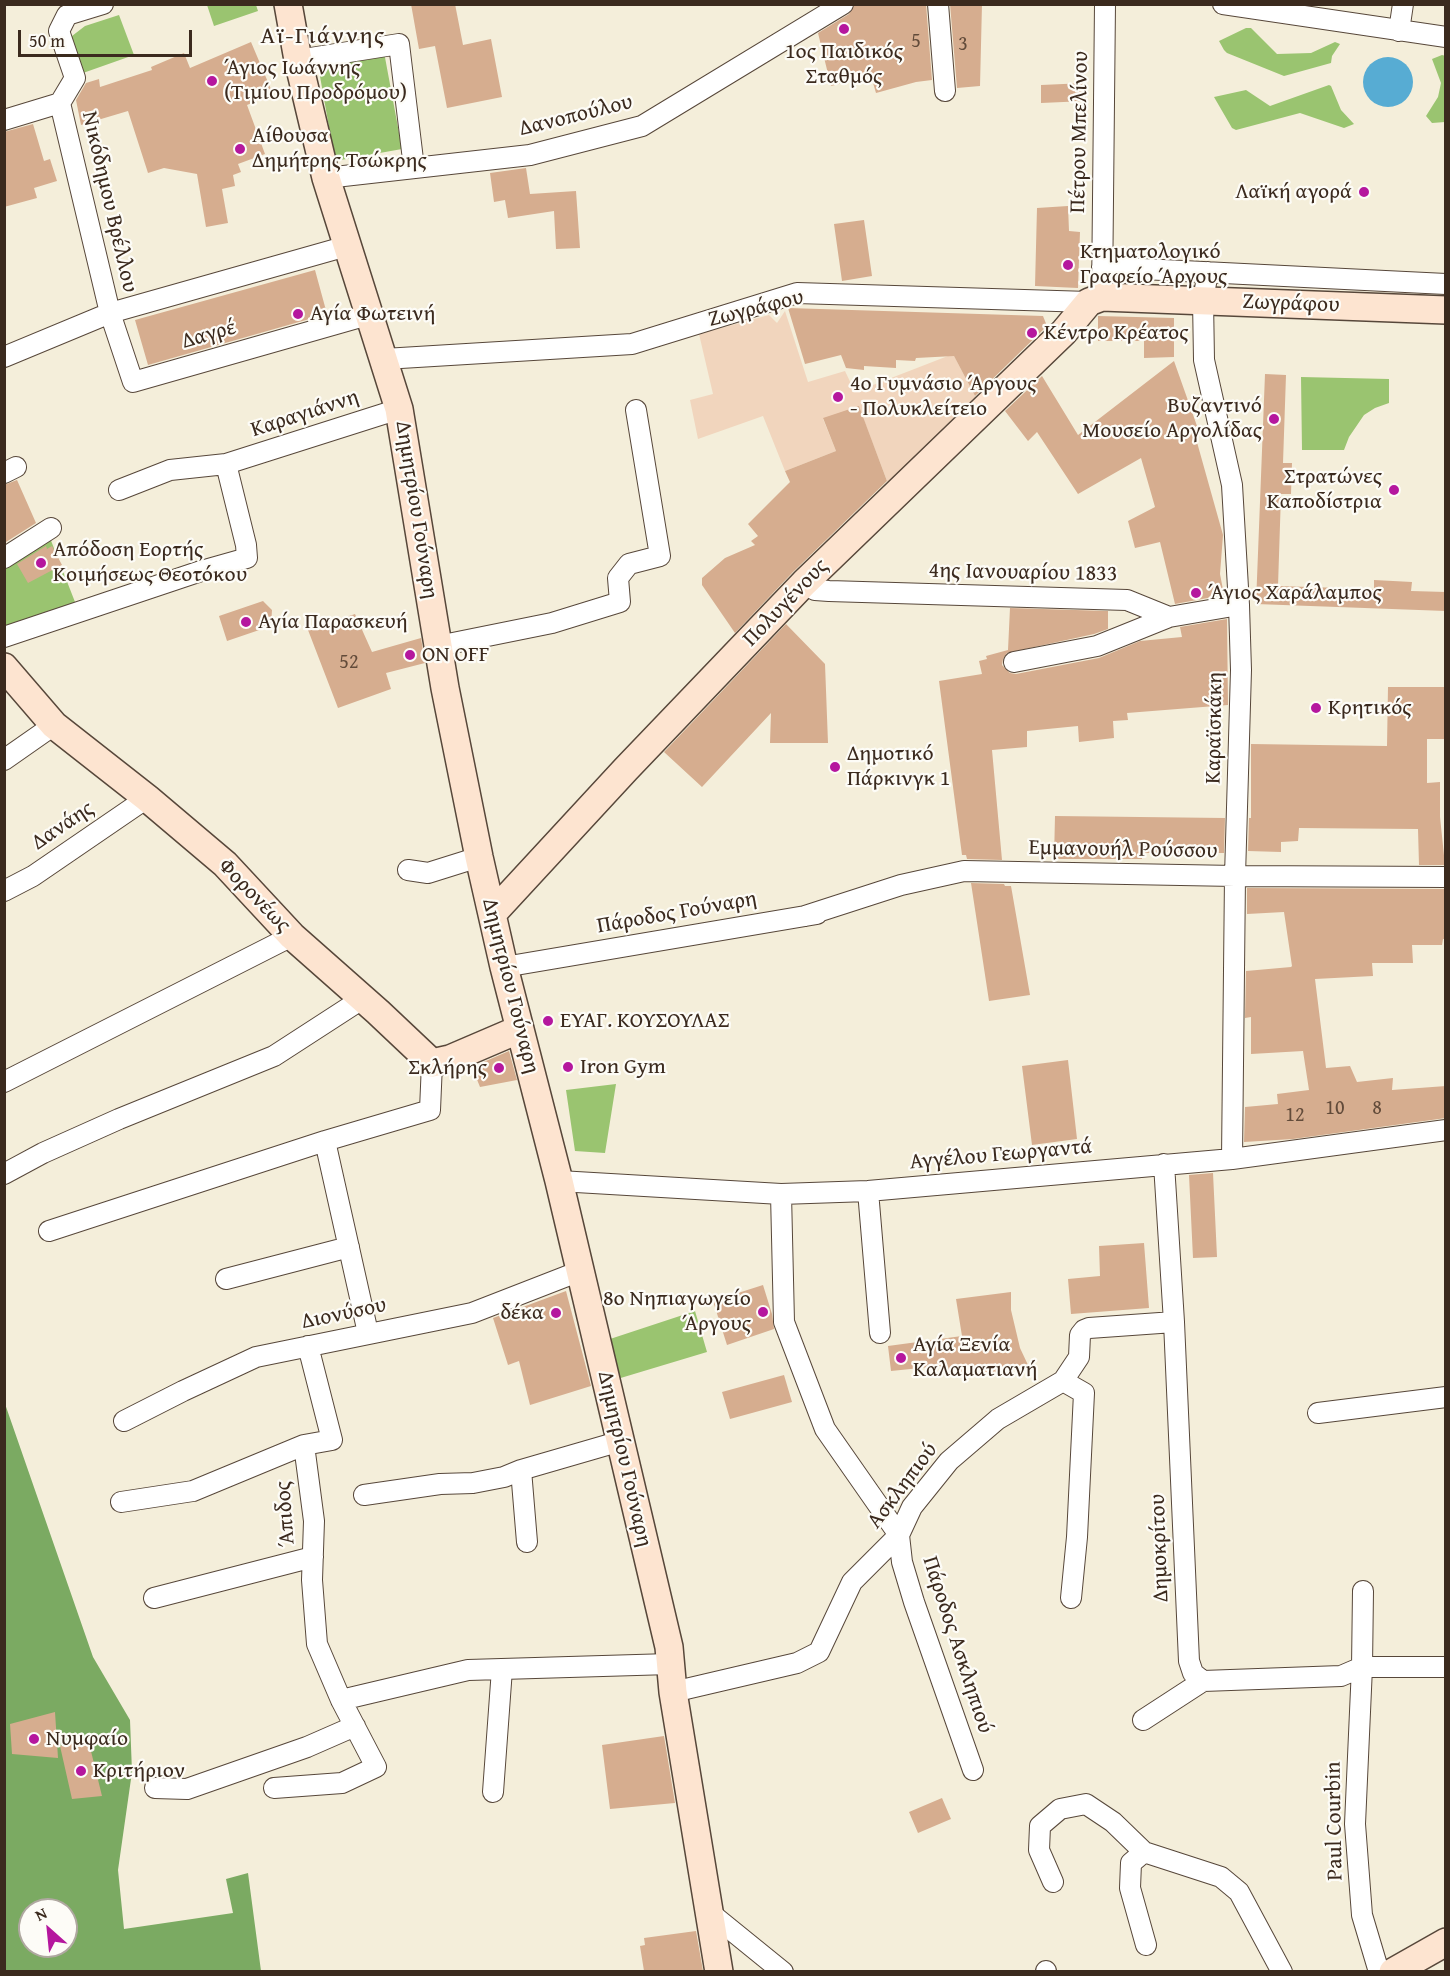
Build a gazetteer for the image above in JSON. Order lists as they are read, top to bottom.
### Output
{
  "streets": {
    "main road": [
      "Ζωγράφου",
      "Δημητρίου Γούναρη",
      "Πολυγένους",
      "Φορονέως"
    ],
    "street": [
      "Δανοπούλου",
      "Πέτρου Μπελίνου",
      "Νικόδημου Βρέλλου",
      "Δαγρέ",
      "Καραγιάννη",
      "4ης Ιανουαρίου 1833",
      "Καραϊσκάκη",
      "Δανάης",
      "Εμμανουήλ Ρούσσου",
      "Πάροδος Γούναρη",
      "Αγγέλου Γεωργαντά",
      "Διονύσου",
      "Ασκληπιού",
      "Άπιδος",
      "Δημοκρίτου",
      "Πάροδος Ασκληπιού",
      "Paul Courbin"
    ]
  },
  "crossings": [
    ["Δανοπούλου", "Δημητρίου Γούναρη"],
    ["Πέτρου Μπελίνου", "Ζωγράφου"],
    ["Πέτρου Μπελίνου", "Πολυγένους"],
    ["Νικόδημου Βρέλλου", "Δαγρέ"],
    ["Ζωγράφου", "Δημητρίου Γούναρη"],
    ["Ζωγράφου", "Πολυγένους"],
    ["Ζωγράφου", "Καραϊσκάκη"],
    ["Δαγρέ", "Δημητρίου Γούναρη"],
    ["Καραγιάννη", "Δημητρίου Γούναρη"],
    ["Δημητρίου Γούναρη", "Πολυγένους"],
    ["Δημητρίου Γούναρη", "Πάροδος Γούναρη"],
    ["Δημητρίου Γούναρη", "Αγγέλου Γεωργαντά"],
    ["Δημητρίου Γούναρη", "Διονύσου"],
    ["Δημητρίου Γούναρη", "Ασκληπιού"],
    ["4ης Ιανουαρίου 1833", "Πολυγένους"],
    ["Καραϊσκάκη", "Εμμανουήλ Ρούσσου"],
    ["Καραϊσκάκη", "Αγγέλου Γεωργαντά"],
    ["Δανάης", "Φορονέως"],
    ["Εμμανουήλ Ρούσσου", "Πάροδος Γούναρη"],
    ["Αγγέλου Γεωργαντά", "Δημοκρίτου"],
    ["Ασκληπιού", "Δημοκρίτου"],
    ["Ασκληπιού", "Πάροδος Ασκληπιού"]
  ],
  "districts": ["Αϊ-Γιάννης"],
  "places": [
    "1ος Παιδικός Σταθμός",
    "Άγιος Ιωάννης (Τιμίου Προδρόμου)",
    "Αίθουσα Δημήτρης Τσώκρης",
    "Λαϊκή αγορά",
    "Κτηματολογικό Γραφείο Άργους",
    "Αγία Φωτεινή",
    "Κέντρο Κρέατος",
    "4ο Γυμνάσιο Άργους - Πολυκλείτειο",
    "Βυζαντινό Μουσείο Αργολίδας",
    "Στρατώνες Καποδίστρια",
    "Απόδοση Εορτής Κοιμήσεως Θεοτόκου",
    "Άγιος Χαράλαμπος",
    "Αγία Παρασκευή",
    "ON OFF",
    "Κρητικός",
    "Δημοτικό Πάρκινγκ 1",
    "ΕΥΑΓ. ΚΟΥΣΟΥΛΑΣ",
    "Iron Gym",
    "Σκλήρης",
    "8ο Νηπιαγωγείο Άργους",
    "δέκα",
    "Αγία Ξενία Καλαματιανή",
    "Νυμφαίο",
    "Κριτήριον"
  ],
  "house_numbers": [
    "5",
    "3",
    "52",
    "10",
    "8",
    "12"
  ],
  "scale_bar": "50 m",
  "north": "top left"
}
